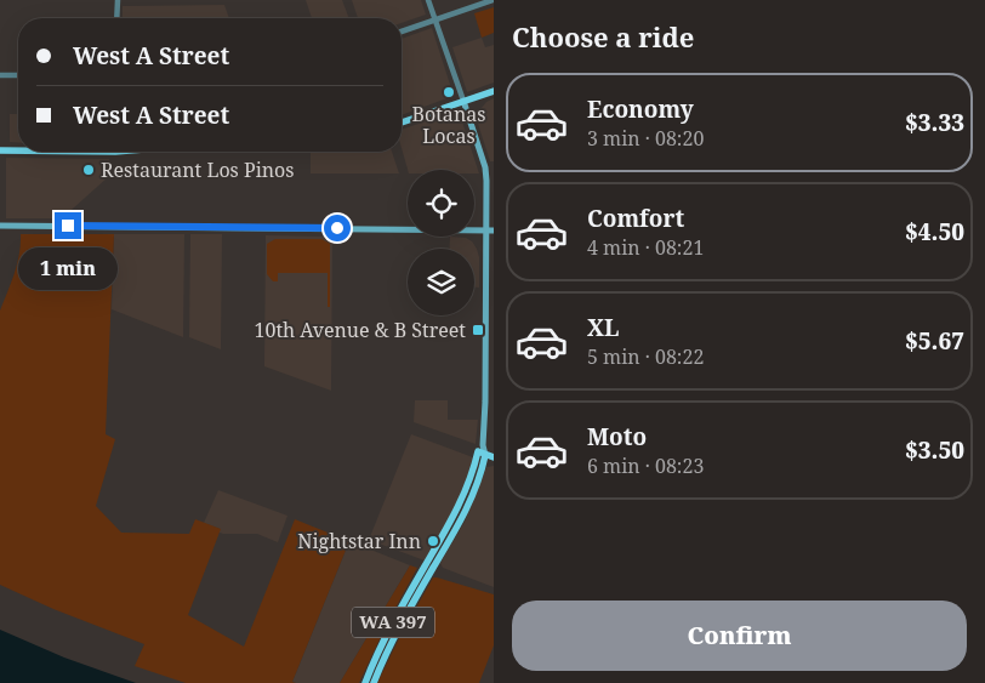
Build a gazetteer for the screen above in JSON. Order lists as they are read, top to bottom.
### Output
{
  "streets": {
    "main road": ["WA 397"]
  },
  "places": {
    "other": ["Botanas Locas", "Restaurant Los Pinos", "Nightstar Inn"],
    "transit": ["10th Avenue & B Street"]
  },
  "page": {
    "heading": "Choose a ride",
    "banner": ["West A Street", "West A Street"],
    "list": [
      {
        "name": "Economy",
        "note": "3 min · 08:20",
        "value": "$3.33"
      },
      {
        "name": "Comfort",
        "note": "4 min · 08:21",
        "value": "$4.50"
      },
      {
        "name": "XL",
        "note": "5 min · 08:22",
        "value": "$5.67"
      },
      {
        "name": "Moto",
        "note": "6 min · 08:23",
        "value": "$3.50"
      }
    ],
    "bubble": "1 min",
    "buttons": "Confirm"
  }
}
